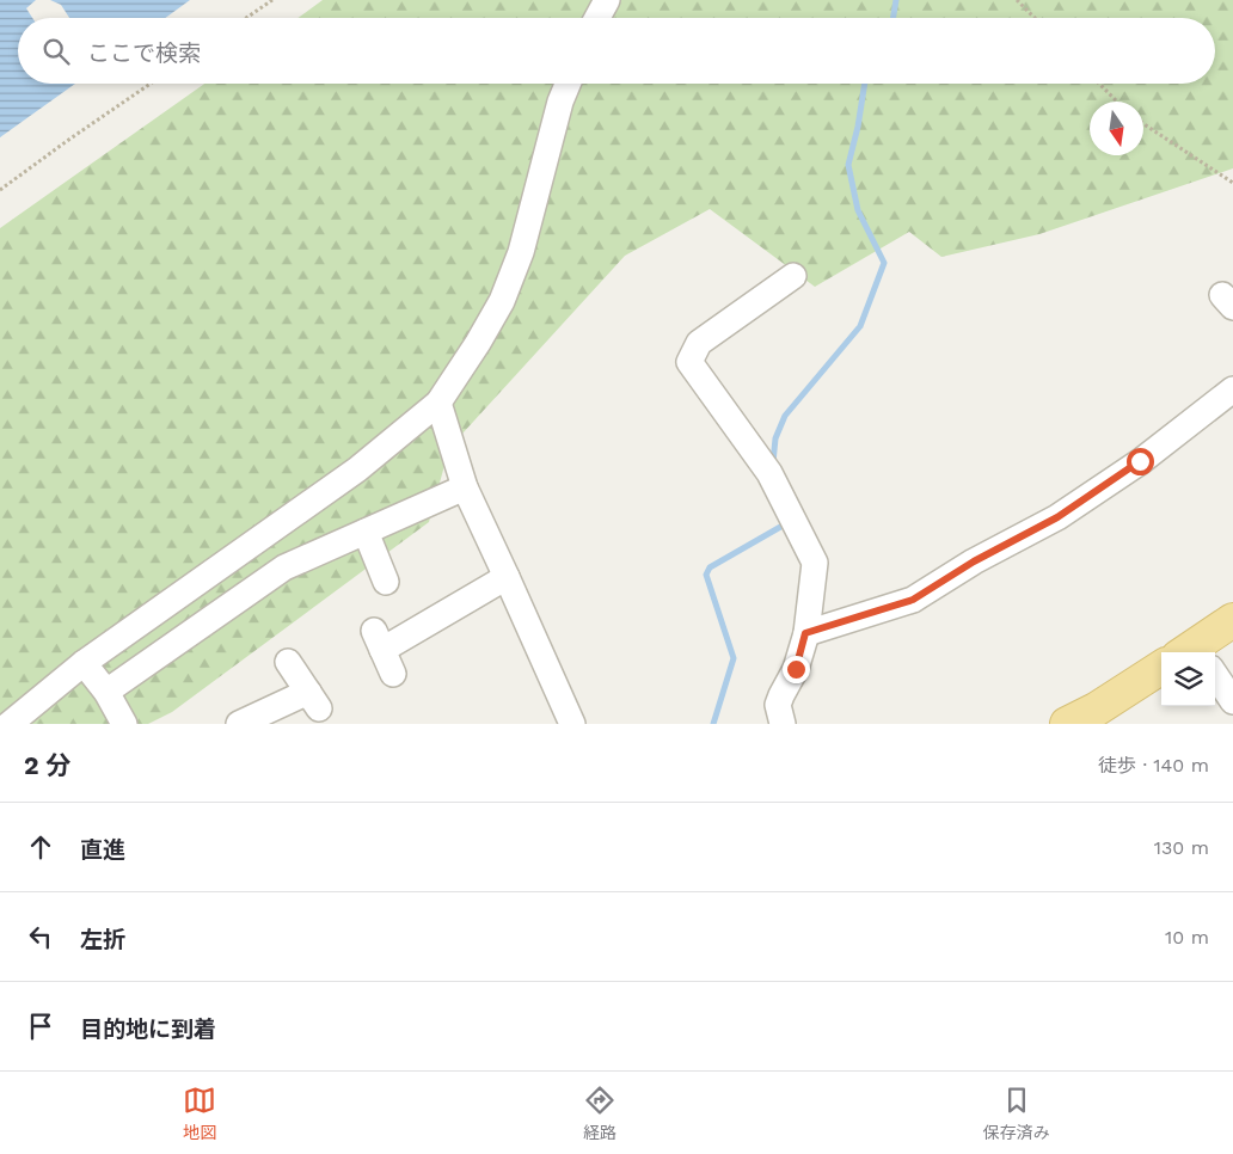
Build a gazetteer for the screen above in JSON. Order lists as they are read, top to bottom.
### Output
{
  "north": "bottom",
  "page": {
    "search": "ここで検索",
    "heading": ["2 分", "徒歩 · 140 m"],
    "list": [
      ["直進", "130 m"],
      ["左折", "10 m"],
      "目的地に到着"
    ],
    "nav": ["地図", "経路", "保存済み"]
  }
}
